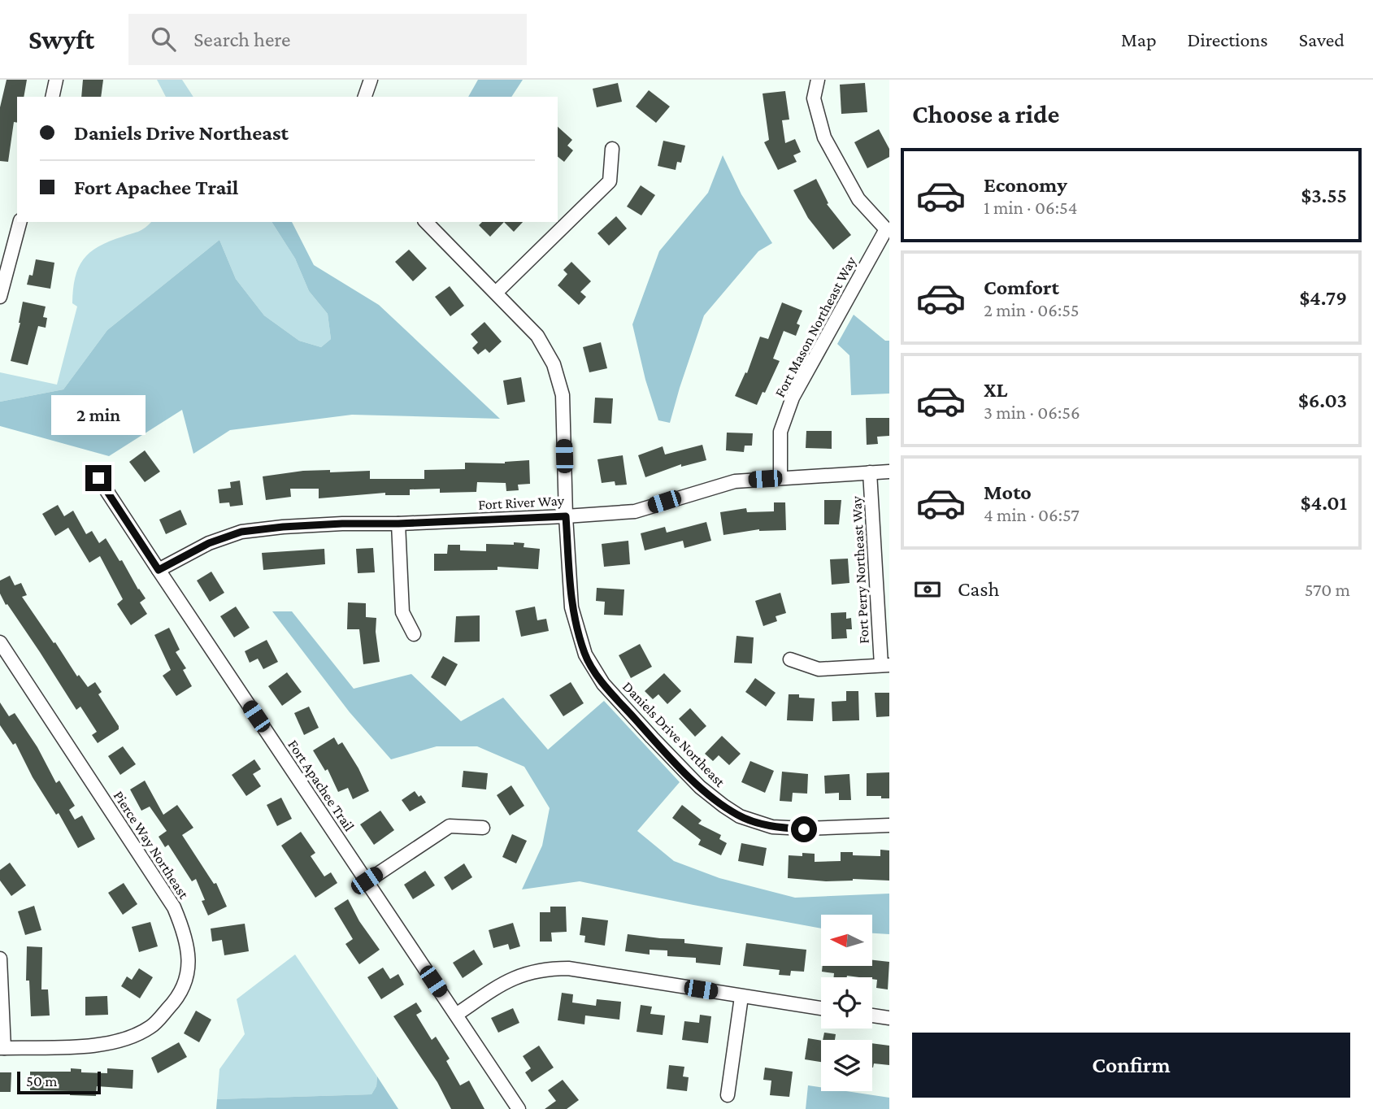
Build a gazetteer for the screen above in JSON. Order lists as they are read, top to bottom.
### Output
{
  "streets": {
    "street": [
      "Fort Mason Northeast Way",
      "Fort River Way",
      "Fort Perry Northeast Way",
      "Daniels Drive Northeast",
      "Fort Apachee Trail",
      "Pierce Way Northeast"
    ]
  },
  "crossings": [
    ["Fort Mason Northeast Way", "Fort River Way"],
    ["Fort River Way", "Fort Perry Northeast Way"],
    ["Fort River Way", "Daniels Drive Northeast"],
    ["Fort River Way", "Fort Apachee Trail"]
  ],
  "scale_bar": "50 m",
  "north": "left",
  "page": {
    "header": "Swyft",
    "search": "Search here",
    "nav": ["Map", "Directions", "Saved"],
    "heading": "Choose a ride",
    "banner": ["Daniels Drive Northeast", "Fort Apachee Trail"],
    "list": [
      {
        "name": "Economy",
        "note": "1 min · 06:54",
        "value": "$3.55"
      },
      {
        "name": "Comfort",
        "note": "2 min · 06:55",
        "value": "$4.79"
      },
      {
        "name": "XL",
        "note": "3 min · 06:56",
        "value": "$6.03"
      },
      {
        "name": "Moto",
        "note": "4 min · 06:57",
        "value": "$4.01"
      }
    ],
    "bubble": "2 min",
    "pay": ["Cash", "570 m"],
    "buttons": "Confirm",
    "scale": "50 m"
  }
}
